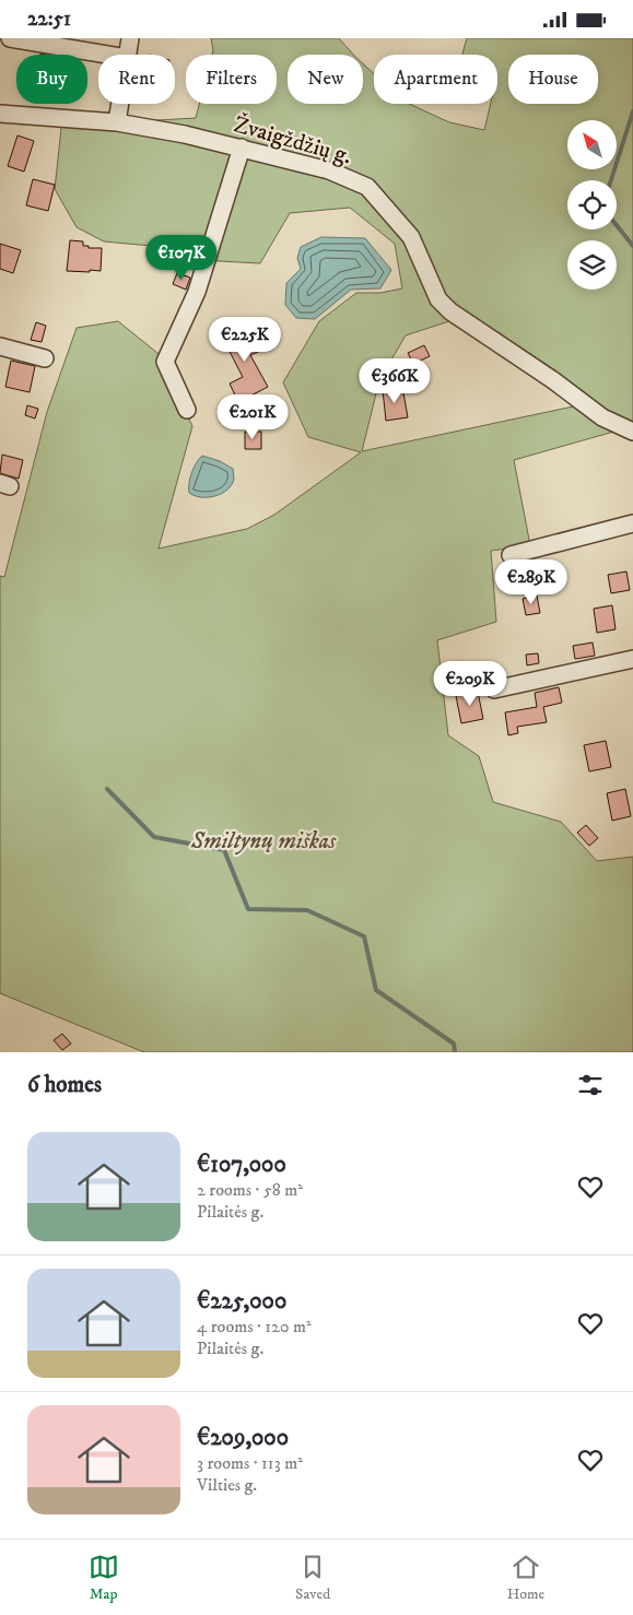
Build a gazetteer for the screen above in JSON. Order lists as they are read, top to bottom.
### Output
{
  "streets": {
    "street": ["Žvaigždžių g."]
  },
  "parks": ["Smiltynų miškas"],
  "north": "top left",
  "page": {
    "status": "22:51",
    "chip": [
      "Buy",
      "Rent",
      "Filters",
      "New",
      "Apartment",
      "House"
    ],
    "price": [
      "€107K",
      "€225K",
      "€366K",
      "€201K",
      "€289K",
      "€209K"
    ],
    "heading": "6 homes",
    "list": [
      {
        "name": "€107,000",
        "note": "2 rooms · 58 m² · Pilaitės g."
      },
      {
        "name": "€225,000",
        "note": "4 rooms · 120 m² · Pilaitės g."
      },
      {
        "name": "€209,000",
        "note": "3 rooms · 113 m² · Vilties g."
      }
    ],
    "tabs": ["Map", "Saved", "Home"]
  }
}
